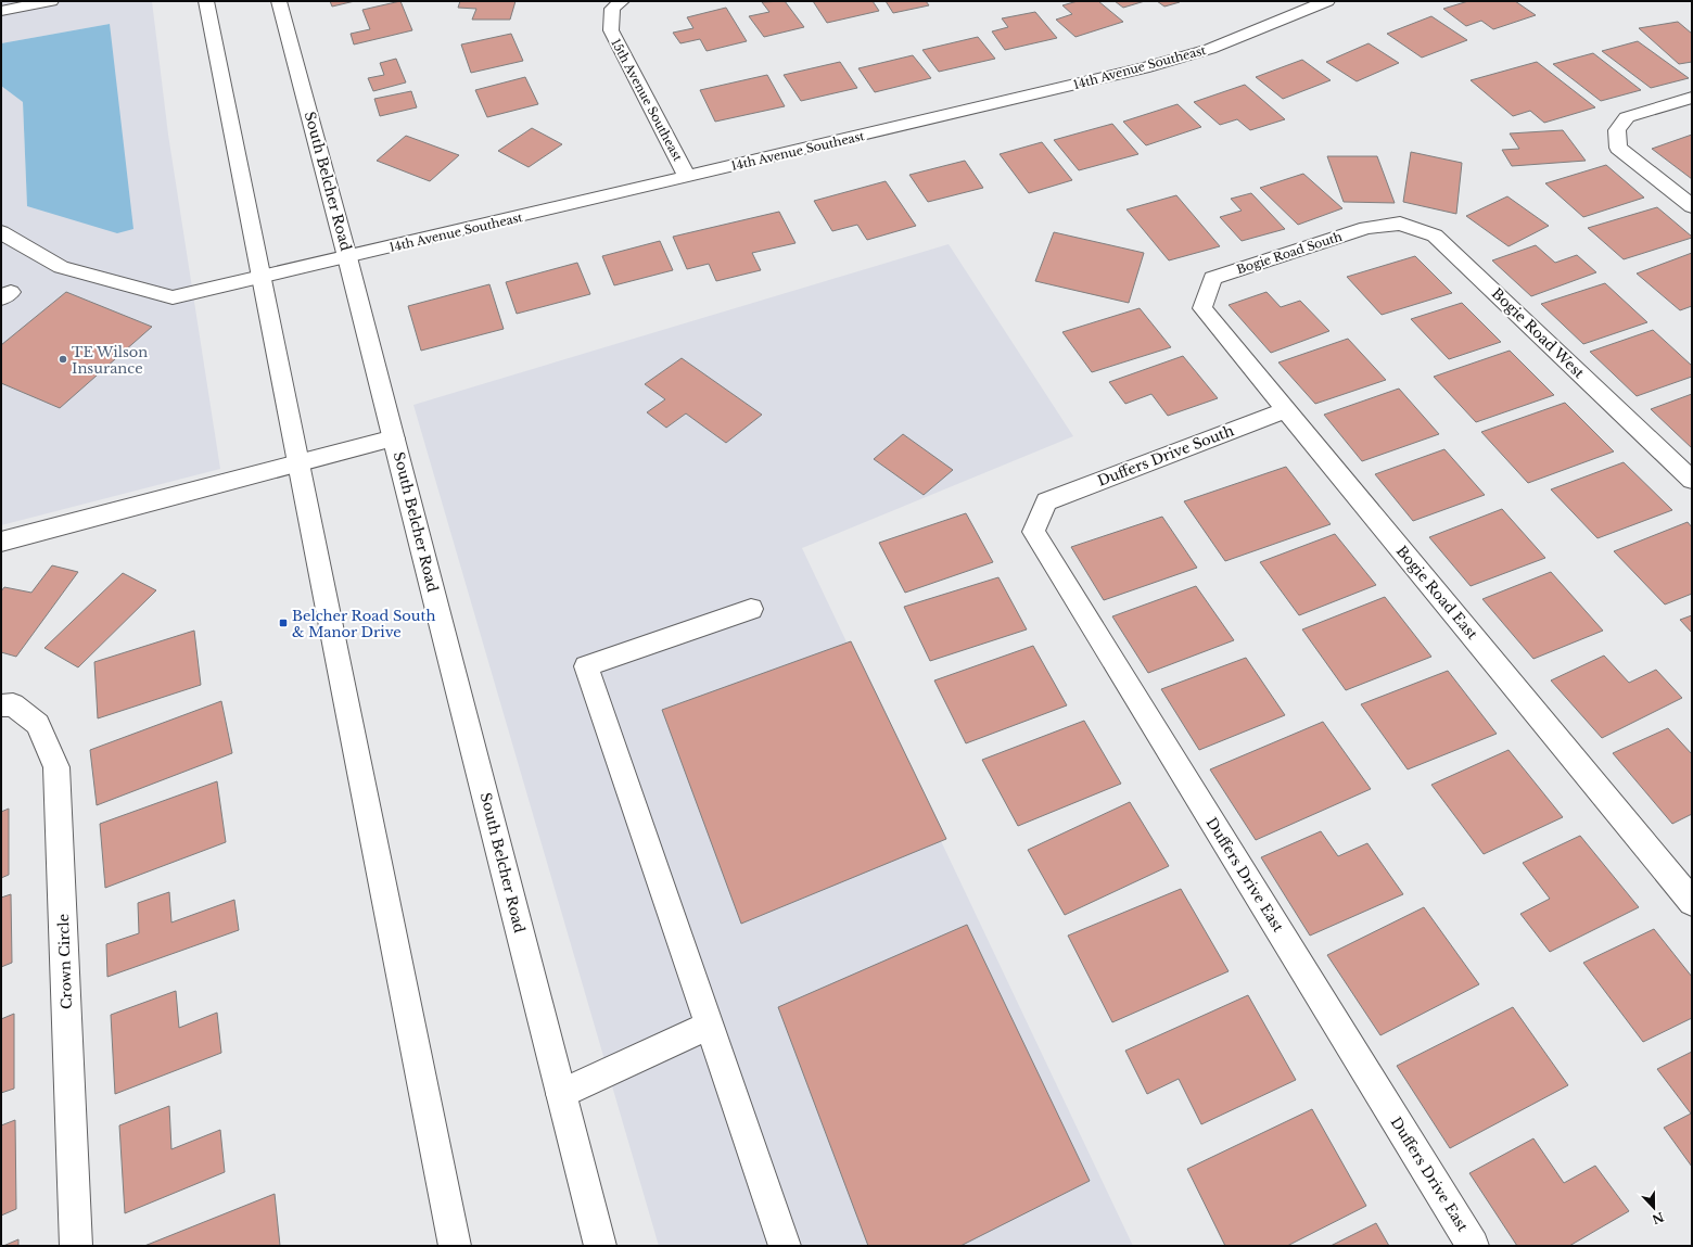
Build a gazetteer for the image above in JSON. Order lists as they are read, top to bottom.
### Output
{
  "streets": {
    "street": [
      "14th Avenue Southeast",
      "15th Avenue Southeast",
      "South Belcher Road",
      "Bogie Road South",
      "Bogie Road West",
      "Duffers Drive South",
      "Bogie Road East",
      "Duffers Drive East",
      "Crown Circle"
    ]
  },
  "crossings": [
    ["14th Avenue Southeast", "15th Avenue Southeast"],
    ["14th Avenue Southeast", "South Belcher Road"],
    ["Bogie Road South", "Bogie Road West"],
    ["Bogie Road South", "Bogie Road East"],
    ["Duffers Drive South", "Bogie Road East"],
    ["Duffers Drive South", "Duffers Drive East"]
  ],
  "places": {
    "other": ["TE Wilson Insurance"],
    "transit": ["Belcher Road South & Manor Drive"]
  },
  "north": "bottom"
}
